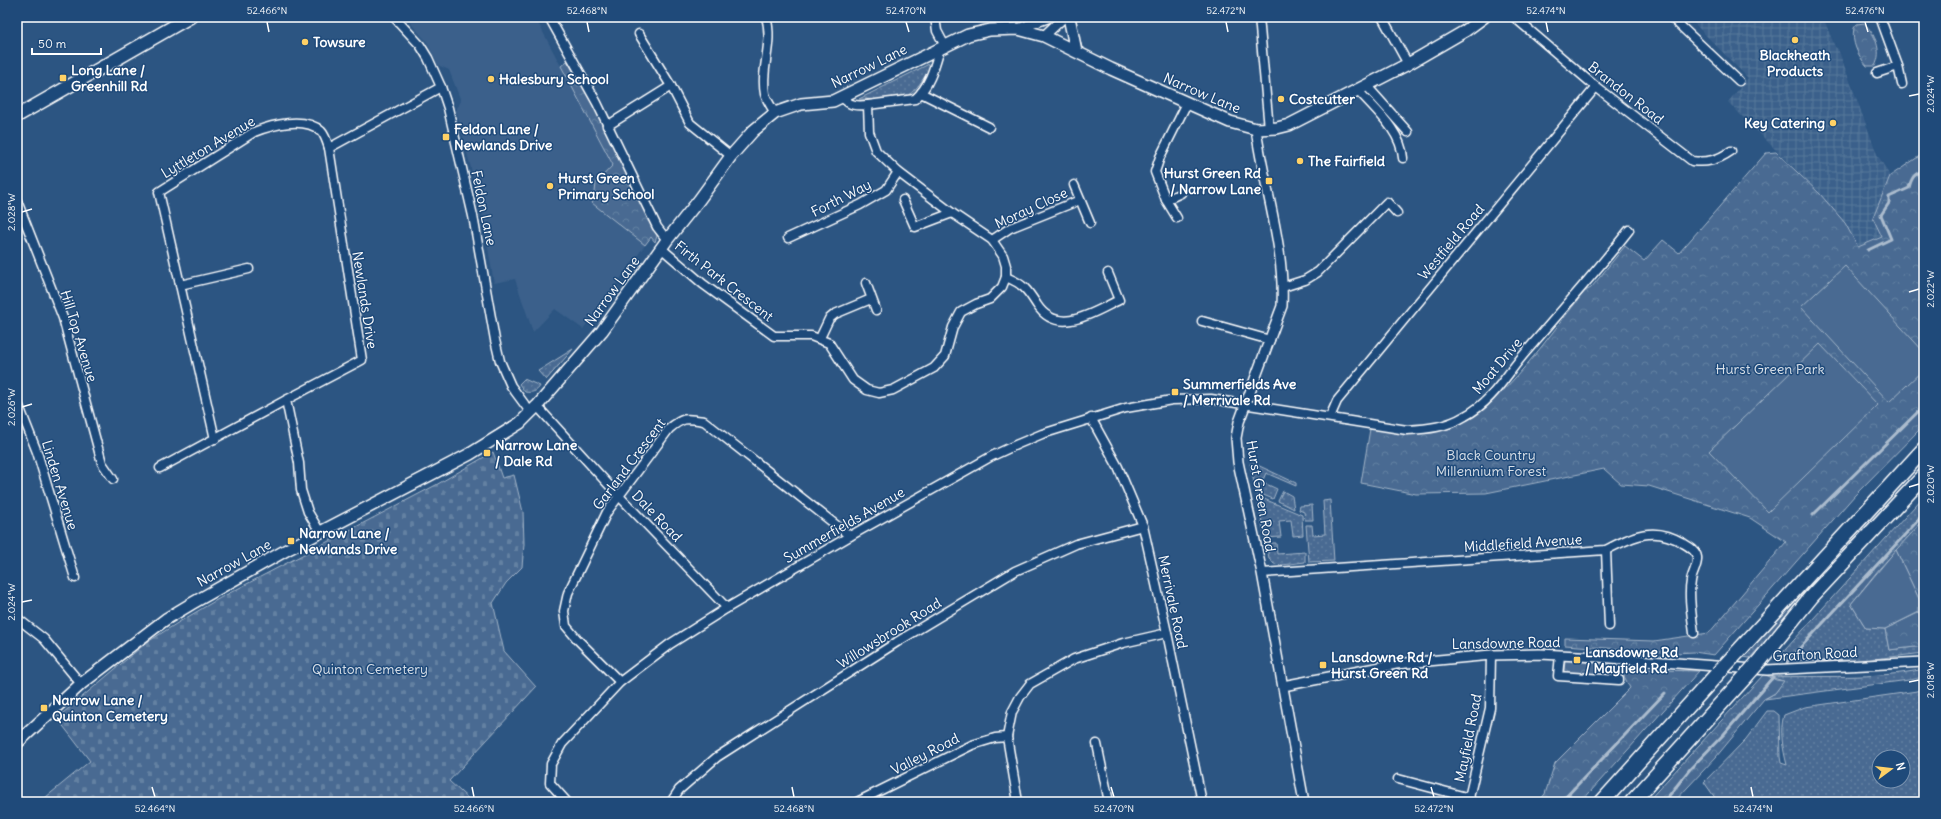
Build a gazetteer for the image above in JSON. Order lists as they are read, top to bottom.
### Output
{
  "streets": {
    "main road": ["Narrow Lane"],
    "street": [
      "Brandon Road",
      "Lyttleton Avenue",
      "Forth Way",
      "Feldon Lane",
      "Moray Close",
      "Westfield Road",
      "Firth Park Crescent",
      "Newlands Drive",
      "Hill Top Avenue",
      "Moat Drive",
      "Garland Crescent",
      "Linden Avenue",
      "Hurst Green Road",
      "Dale Road",
      "Summerfields Avenue",
      "Middlefield Avenue",
      "Merrivale Road",
      "Willowsbrook Road",
      "Lansdowne Road",
      "Grafton Road",
      "Mayfield Road",
      "Valley Road"
    ]
  },
  "crossings": [
    ["Narrow Lane", "Feldon Lane"],
    ["Narrow Lane", "Firth Park Crescent"],
    ["Narrow Lane", "Hurst Green Road"],
    ["Narrow Lane", "Dale Road"],
    ["Brandon Road", "Westfield Road"],
    ["Lyttleton Avenue", "Newlands Drive"],
    ["Feldon Lane", "Dale Road"],
    ["Westfield Road", "Moat Drive"],
    ["Moat Drive", "Hurst Green Road"],
    ["Moat Drive", "Summerfields Avenue"],
    ["Garland Crescent", "Dale Road"],
    ["Garland Crescent", "Summerfields Avenue"],
    ["Hurst Green Road", "Summerfields Avenue"],
    ["Hurst Green Road", "Middlefield Avenue"],
    ["Hurst Green Road", "Lansdowne Road"],
    ["Dale Road", "Summerfields Avenue"],
    ["Summerfields Avenue", "Merrivale Road"],
    ["Merrivale Road", "Willowsbrook Road"],
    ["Lansdowne Road", "Grafton Road"],
    ["Lansdowne Road", "Mayfield Road"]
  ],
  "parks": ["Hurst Green Park", "Black Country Millennium Forest", "Quinton Cemetery"],
  "places": {
    "other": [
      "Blackheath Products",
      "Towsure",
      "Halesbury School",
      "Costcutter",
      "Key Catering",
      "The Fairfield",
      "Hurst Green Primary School"
    ],
    "transit": [
      "Long Lane / Greenhill Rd",
      "Feldon Lane / Newlands Drive",
      "Hurst Green Rd / Narrow Lane",
      "Summerfields Ave / Merrivale Rd",
      "Narrow Lane / Dale Rd",
      "Narrow Lane / Newlands Drive",
      "Lansdowne Rd / Mayfield Rd",
      "Lansdowne Rd / Hurst Green Rd",
      "Narrow Lane / Quinton Cemetery"
    ]
  },
  "scale_bar": "50 m",
  "north": "right",
  "coordinates": [
    "52.466°N",
    "52.468°N",
    "52.470°N",
    "52.472°N",
    "52.474°N",
    "52.476°N",
    "2.024°W",
    "2.028°W",
    "2.022°W",
    "2.026°W",
    "2.020°W",
    "2.018°W",
    "52.464°N"
  ]
}
